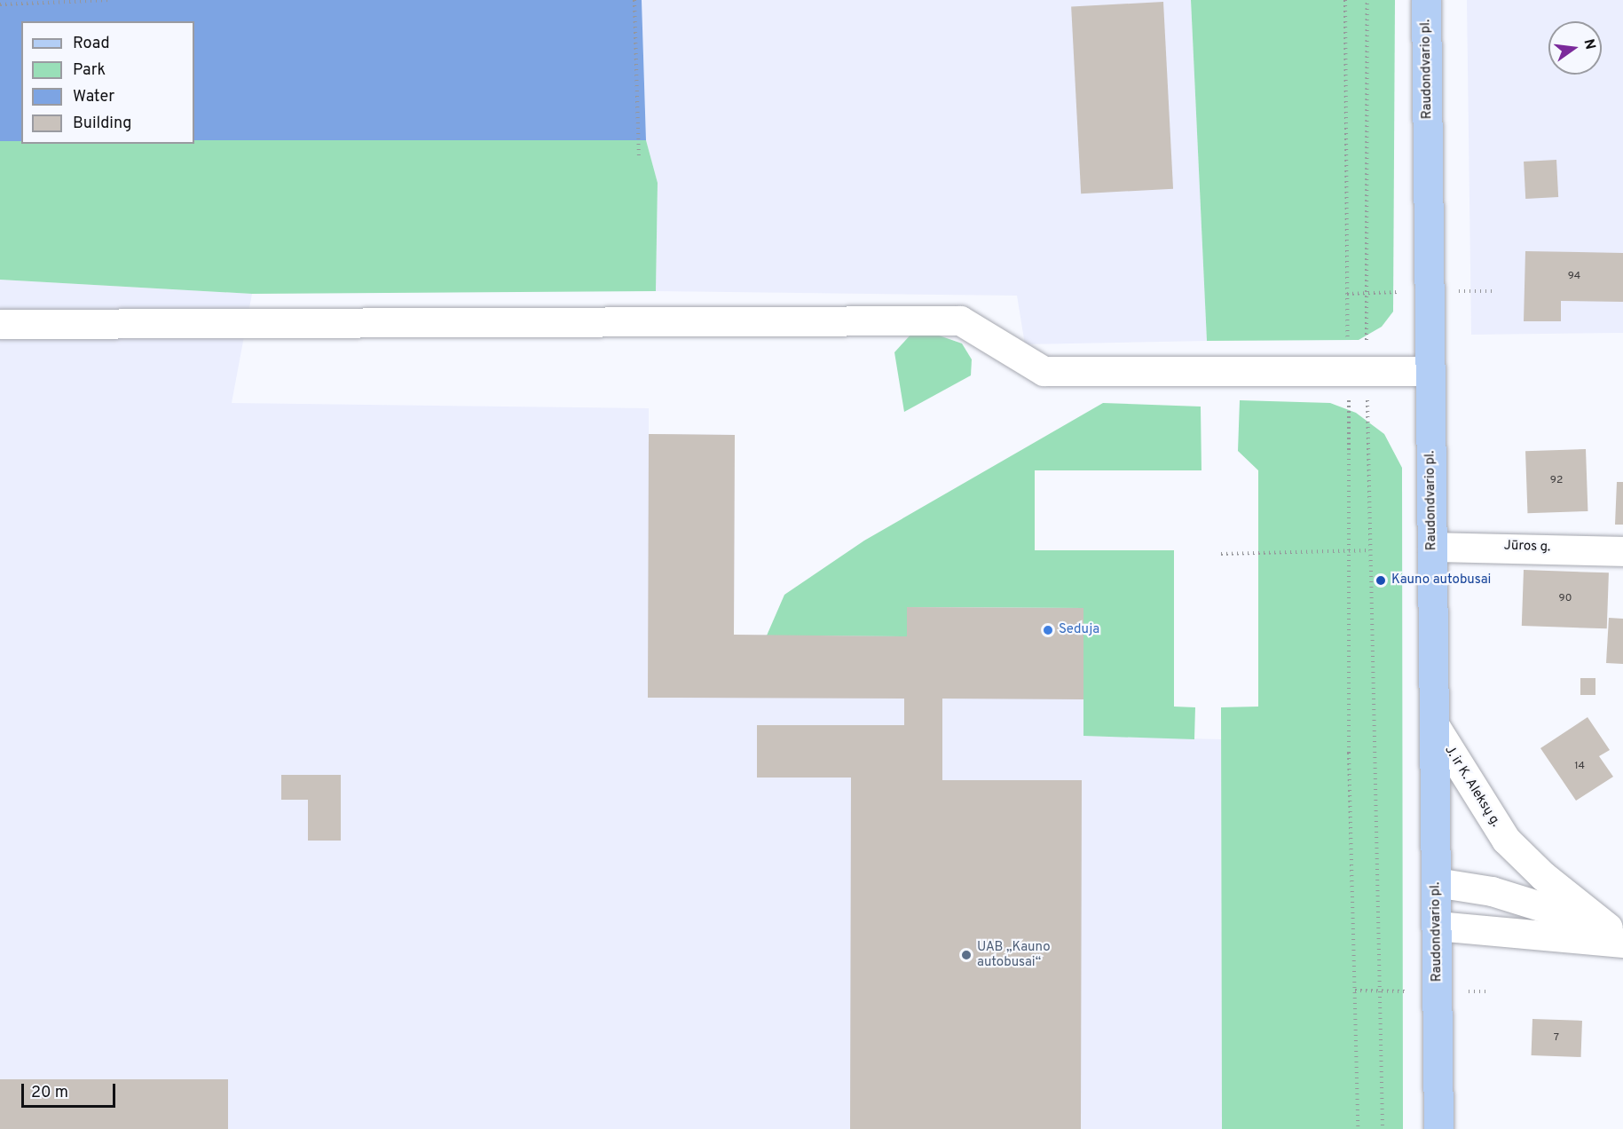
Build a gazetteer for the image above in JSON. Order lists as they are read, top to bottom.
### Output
{
  "streets": {
    "main road": ["Raudondvario pl."],
    "street": ["Jūros g.", "J. ir K. Aleksų g."]
  },
  "crossings": [
    ["Raudondvario pl.", "Jūros g."],
    ["Raudondvario pl.", "J. ir K. Aleksų g."]
  ],
  "places": ["Kauno autobusai", "Seduja", "UAB „Kauno autobusai“"],
  "house_numbers": [
    "94",
    "92",
    "90",
    "14",
    "7"
  ],
  "legend": [
    "Road",
    "Park",
    "Water",
    "Building"
  ],
  "scale_bar": "20 m",
  "north": "right"
}
